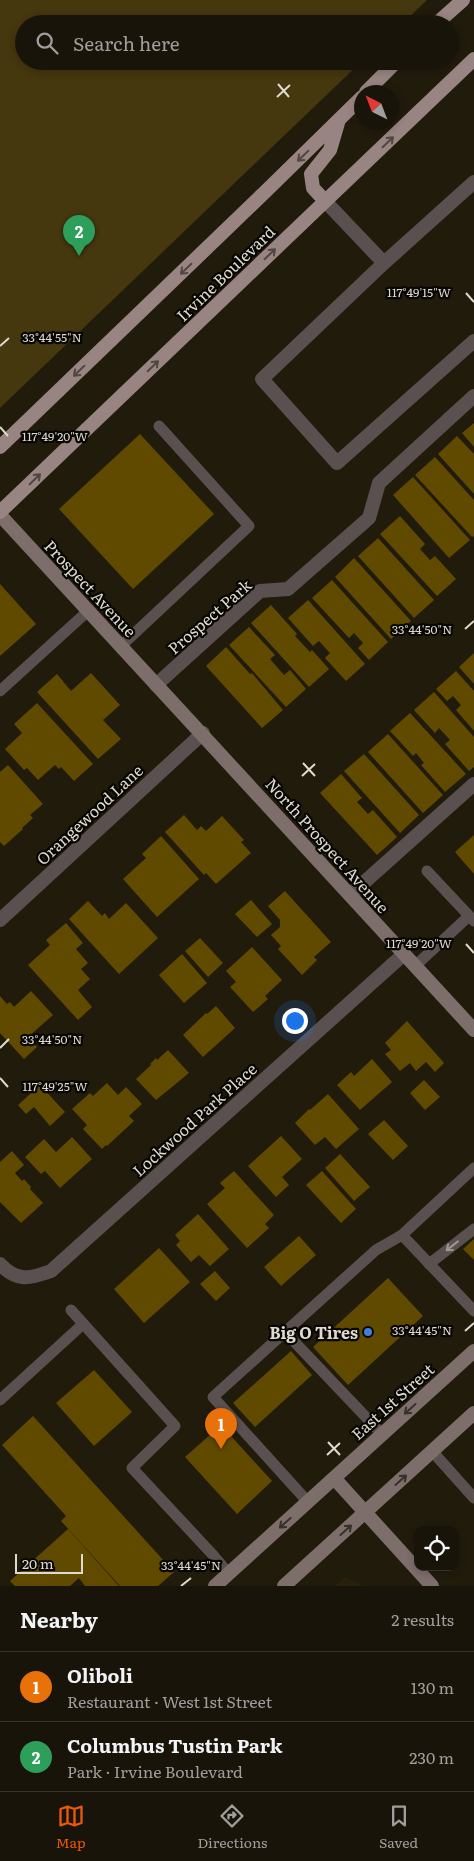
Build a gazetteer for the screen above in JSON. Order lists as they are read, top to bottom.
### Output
{
  "streets": {
    "main road": [
      "Irvine Boulevard",
      "Prospect Avenue",
      "North Prospect Avenue",
      "East 1st Street"
    ],
    "street": ["Prospect Park", "Orangewood Lane", "Lockwood Park Place"]
  },
  "crossings": [
    ["Irvine Boulevard", "Prospect Avenue"],
    ["Prospect Avenue", "Prospect Park"],
    ["Prospect Avenue", "North Prospect Avenue"],
    ["Prospect Park", "North Prospect Avenue"],
    ["Orangewood Lane", "North Prospect Avenue"],
    ["North Prospect Avenue", "Lockwood Park Place"]
  ],
  "places": ["Big O Tires"],
  "scale_bar": "20 m",
  "north": "top left",
  "page": {
    "search": "Search here",
    "pins": ["2", "1"],
    "scale": "20 m",
    "heading": ["Nearby", "2 results"],
    "list": [
      {
        "mark": "1",
        "name": "Oliboli",
        "note": "Restaurant · West 1st Street",
        "value": "130 m"
      },
      {
        "mark": "2",
        "name": "Columbus Tustin Park",
        "note": "Park · Irvine Boulevard",
        "value": "230 m"
      }
    ],
    "nav": ["Map", "Directions", "Saved"]
  },
  "coordinates": [
    "117°49'15\"W",
    "33°44'55\"N",
    "117°49'20\"W",
    "33°44'50\"N",
    "117°49'25\"W",
    "33°44'45\"N"
  ]
}
